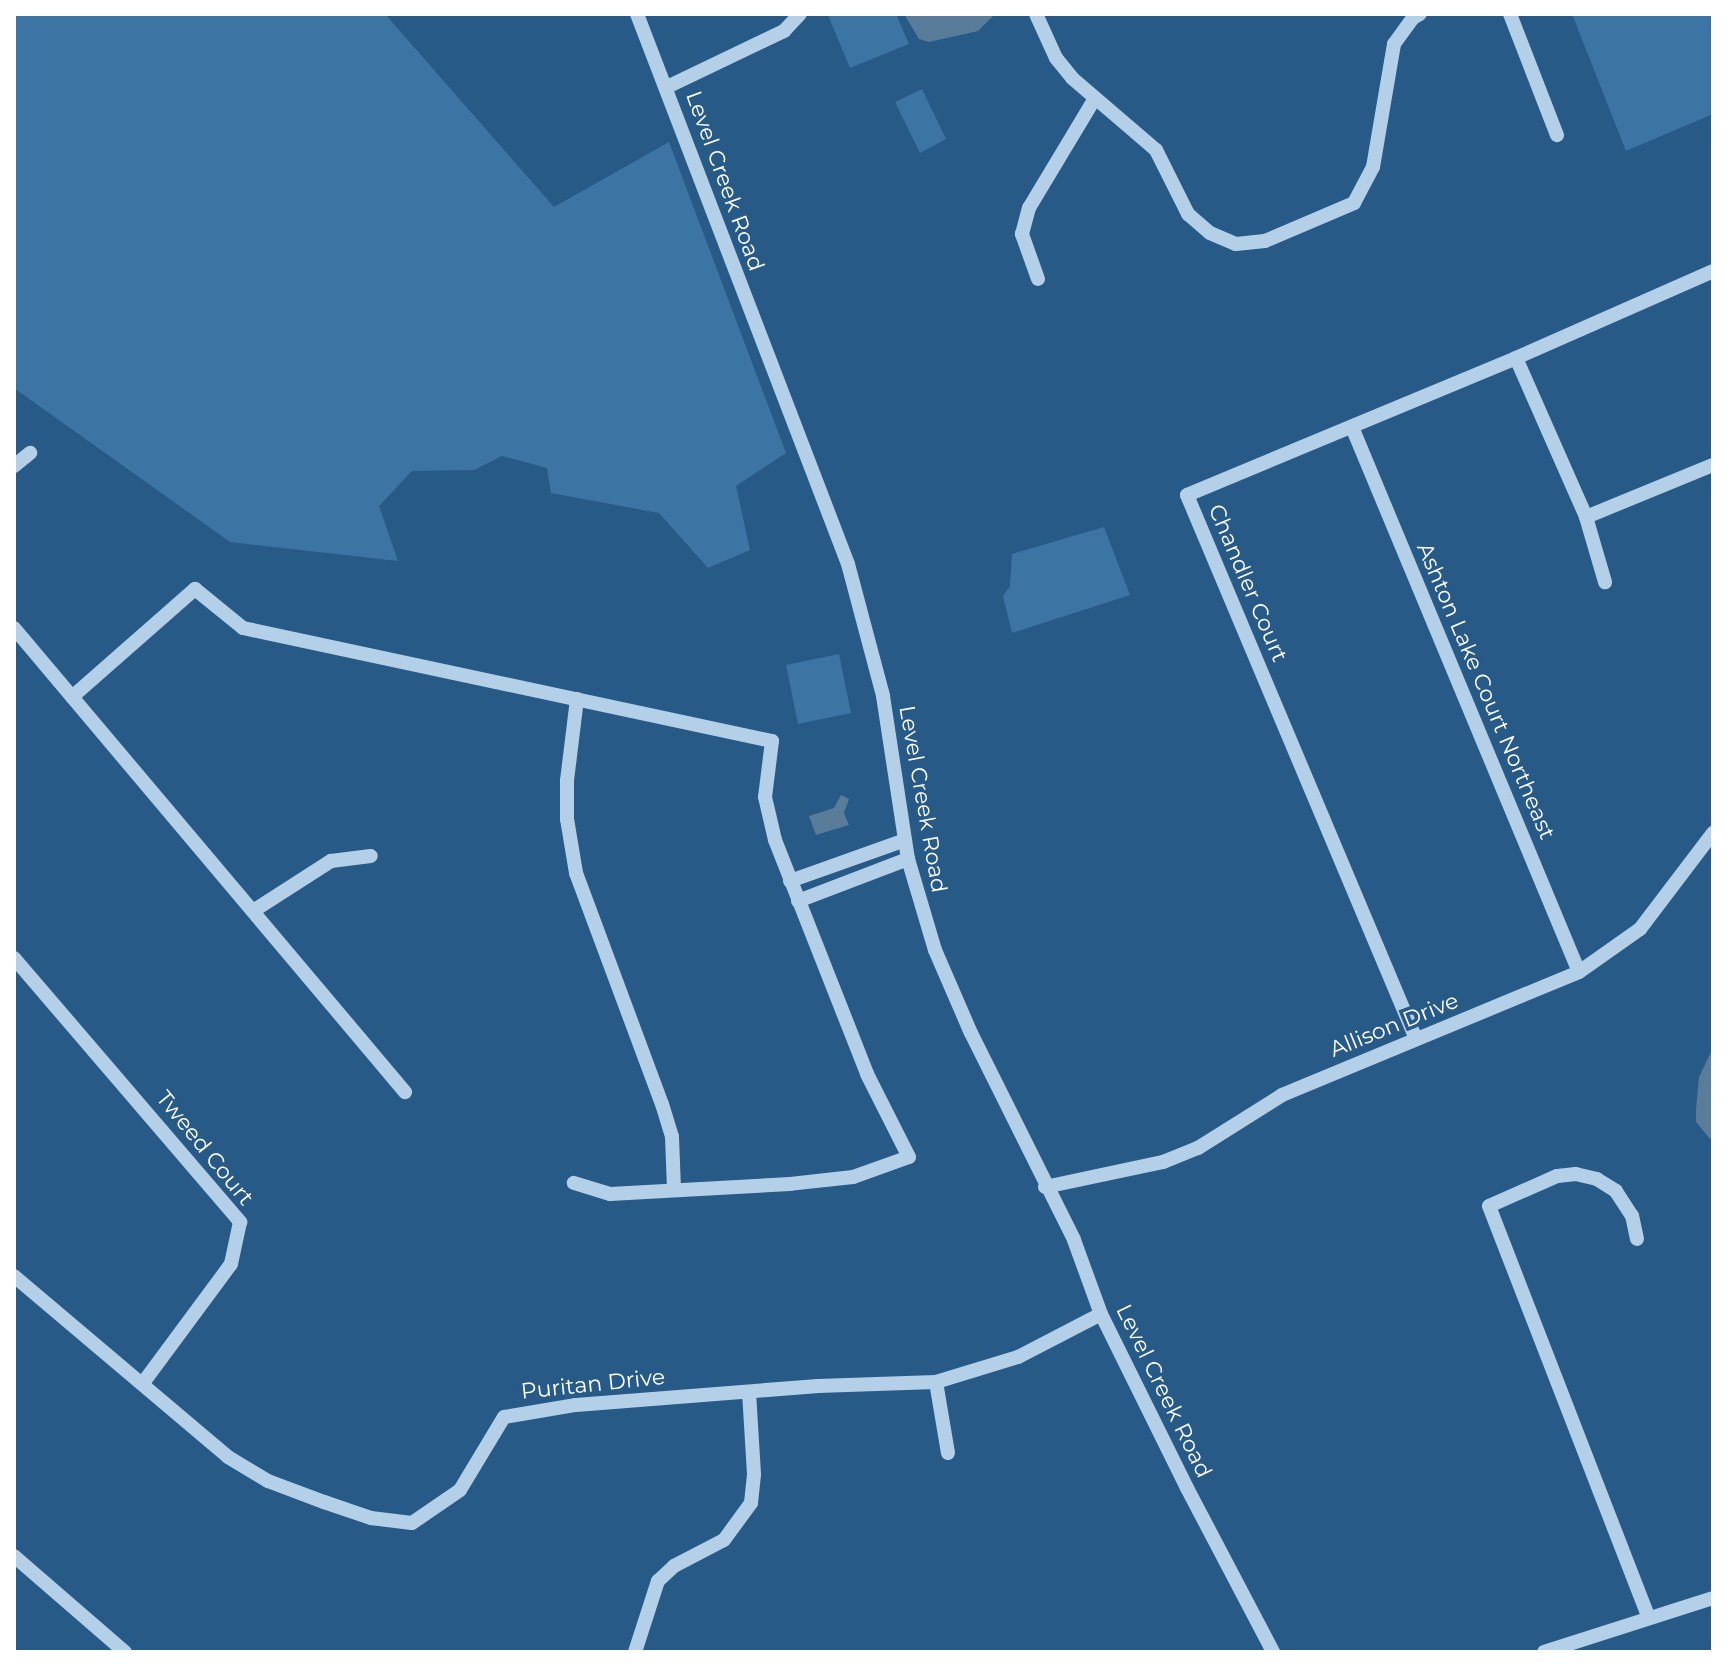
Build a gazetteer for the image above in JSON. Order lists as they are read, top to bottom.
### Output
{
  "streets": {
    "street": [
      "Level Creek Road",
      "Chandler Court",
      "Ashton Lake Court Northeast",
      "Allison Drive",
      "Tweed Court",
      "Puritan Drive"
    ]
  },
  "crossings": [
    ["Level Creek Road", "Allison Drive"],
    ["Level Creek Road", "Puritan Drive"],
    ["Chandler Court", "Ashton Lake Court Northeast"],
    ["Chandler Court", "Allison Drive"],
    ["Ashton Lake Court Northeast", "Allison Drive"],
    ["Tweed Court", "Puritan Drive"]
  ]
}
